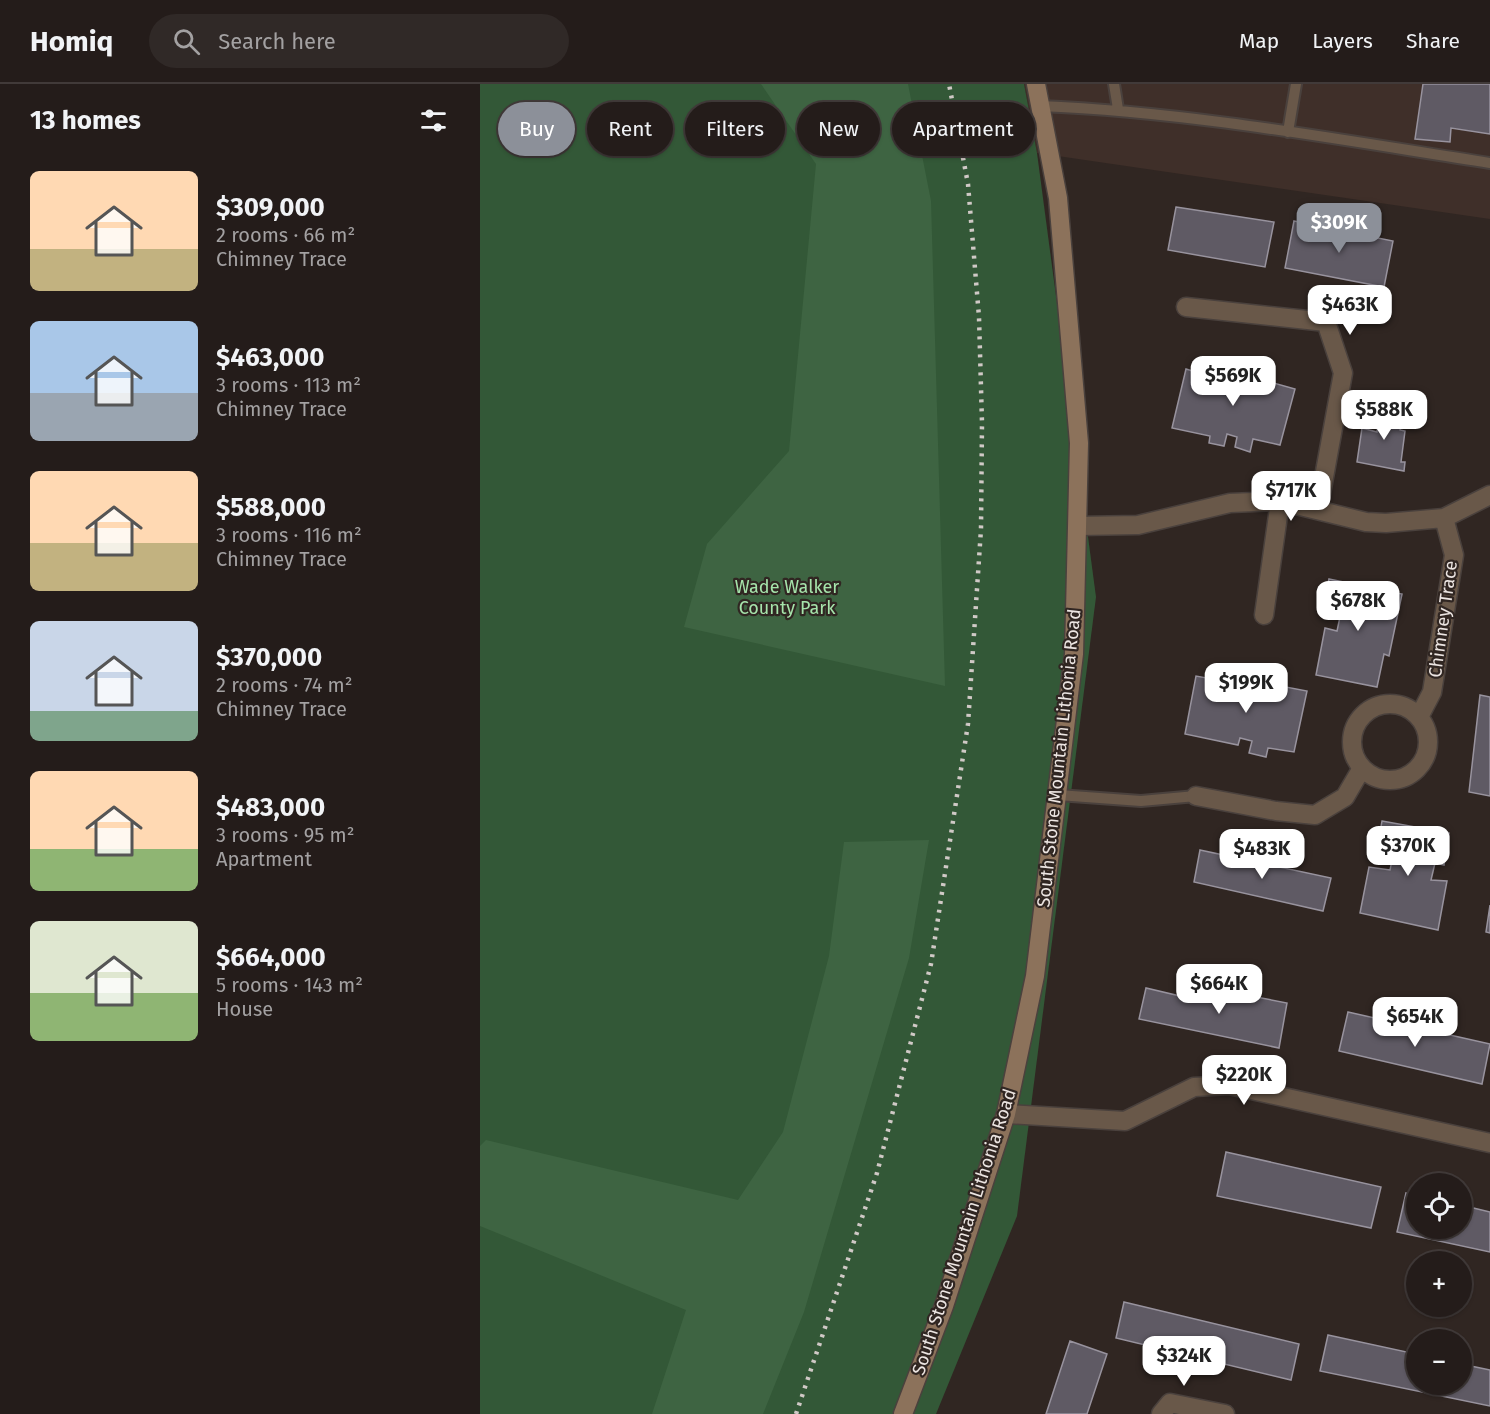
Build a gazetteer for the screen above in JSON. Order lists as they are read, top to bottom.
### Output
{
  "streets": {
    "main road": ["South Stone Mountain Lithonia Road"],
    "street": ["Chimney Trace"]
  },
  "parks": ["Wade Walker County Park"],
  "page": {
    "header": "Homiq",
    "search": "Search here",
    "nav": ["Map", "Layers", "Share"],
    "heading": "13 homes",
    "chip": [
      "Buy",
      "Rent",
      "Filters",
      "New",
      "Apartment"
    ],
    "list": [
      {
        "name": "$309,000",
        "note": "2 rooms · 66 m² · Chimney Trace"
      },
      {
        "name": "$463,000",
        "note": "3 rooms · 113 m² · Chimney Trace"
      },
      {
        "name": "$588,000",
        "note": "3 rooms · 116 m² · Chimney Trace"
      },
      {
        "name": "$370,000",
        "note": "2 rooms · 74 m² · Chimney Trace"
      },
      {
        "name": "$483,000",
        "note": "3 rooms · 95 m² · Apartment"
      },
      {
        "name": "$664,000",
        "note": "5 rooms · 143 m² · House"
      }
    ],
    "price": [
      "$309K",
      "$463K",
      "$569K",
      "$588K",
      "$717K",
      "$678K",
      "$199K",
      "$370K",
      "$483K",
      "$664K",
      "$654K",
      "$220K",
      "$324K"
    ],
    "map_buttons": ["+", "−"]
  }
}
